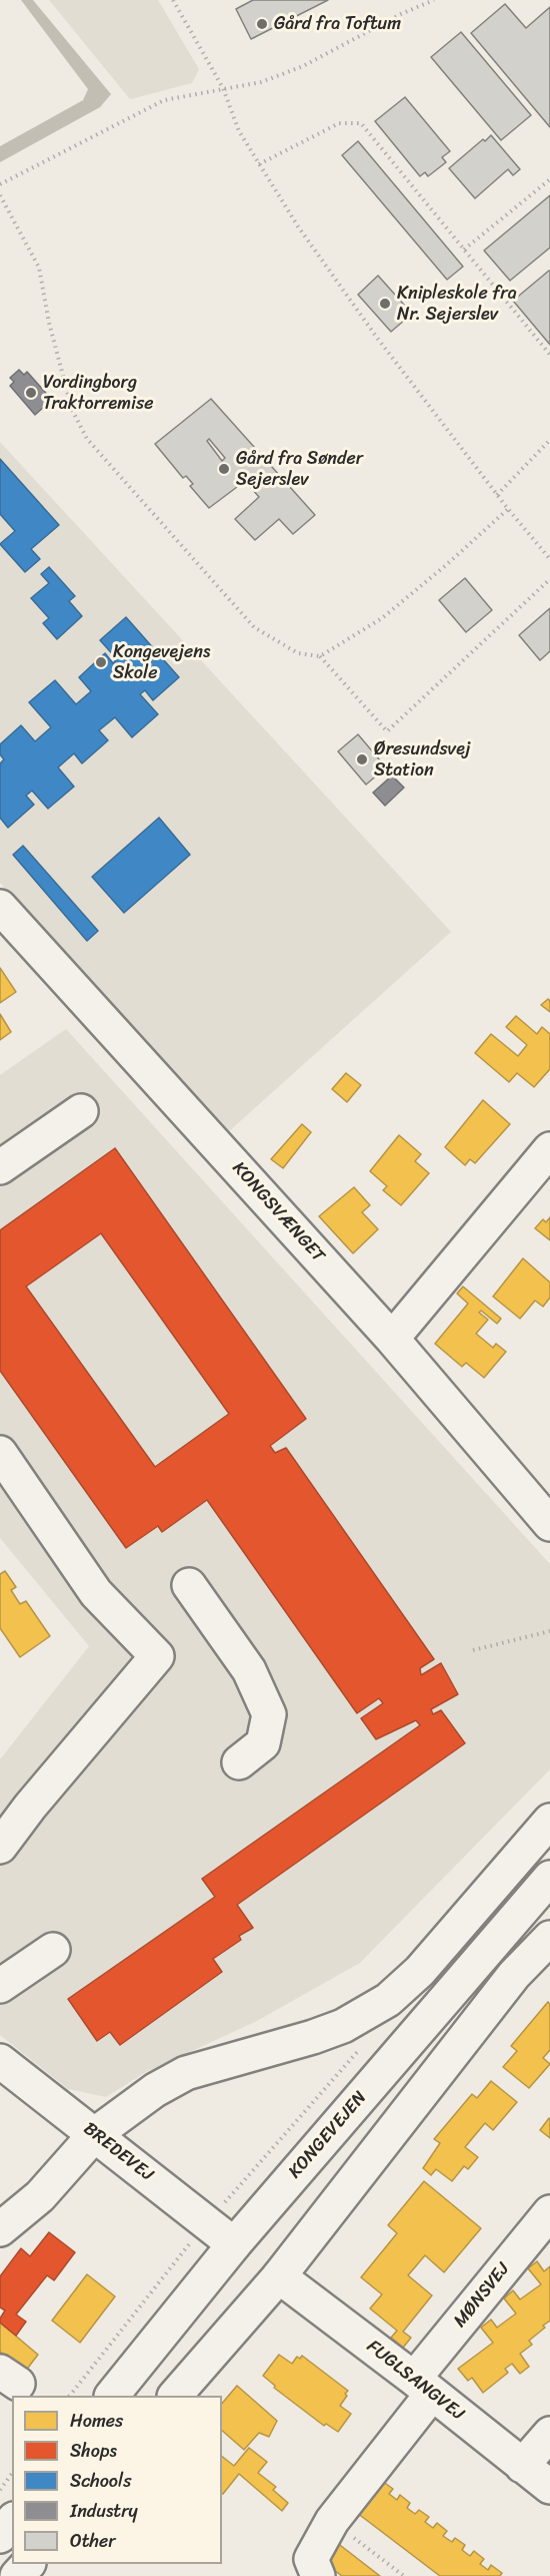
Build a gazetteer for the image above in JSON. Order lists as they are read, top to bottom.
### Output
{
  "streets": {
    "street": [
      "KONGSVÆNGET",
      "KONGEVEJEN",
      "BREDEVEJ",
      "MØNSVEJ",
      "FUGLSANGVEJ"
    ]
  },
  "crossings": [
    ["KONGEVEJEN", "BREDEVEJ"],
    ["MØNSVEJ", "FUGLSANGVEJ"]
  ],
  "places": [
    "Gård fra Toftum",
    "Knipleskole fra Nr. Sejerslev",
    "Vordingborg Traktorremise",
    "Gård fra Sønder Sejerslev",
    "Kongevejens Skole",
    "Øresundsvej Station"
  ],
  "legend": [
    "Homes",
    "Shops",
    "Schools",
    "Industry",
    "Other"
  ]
}
